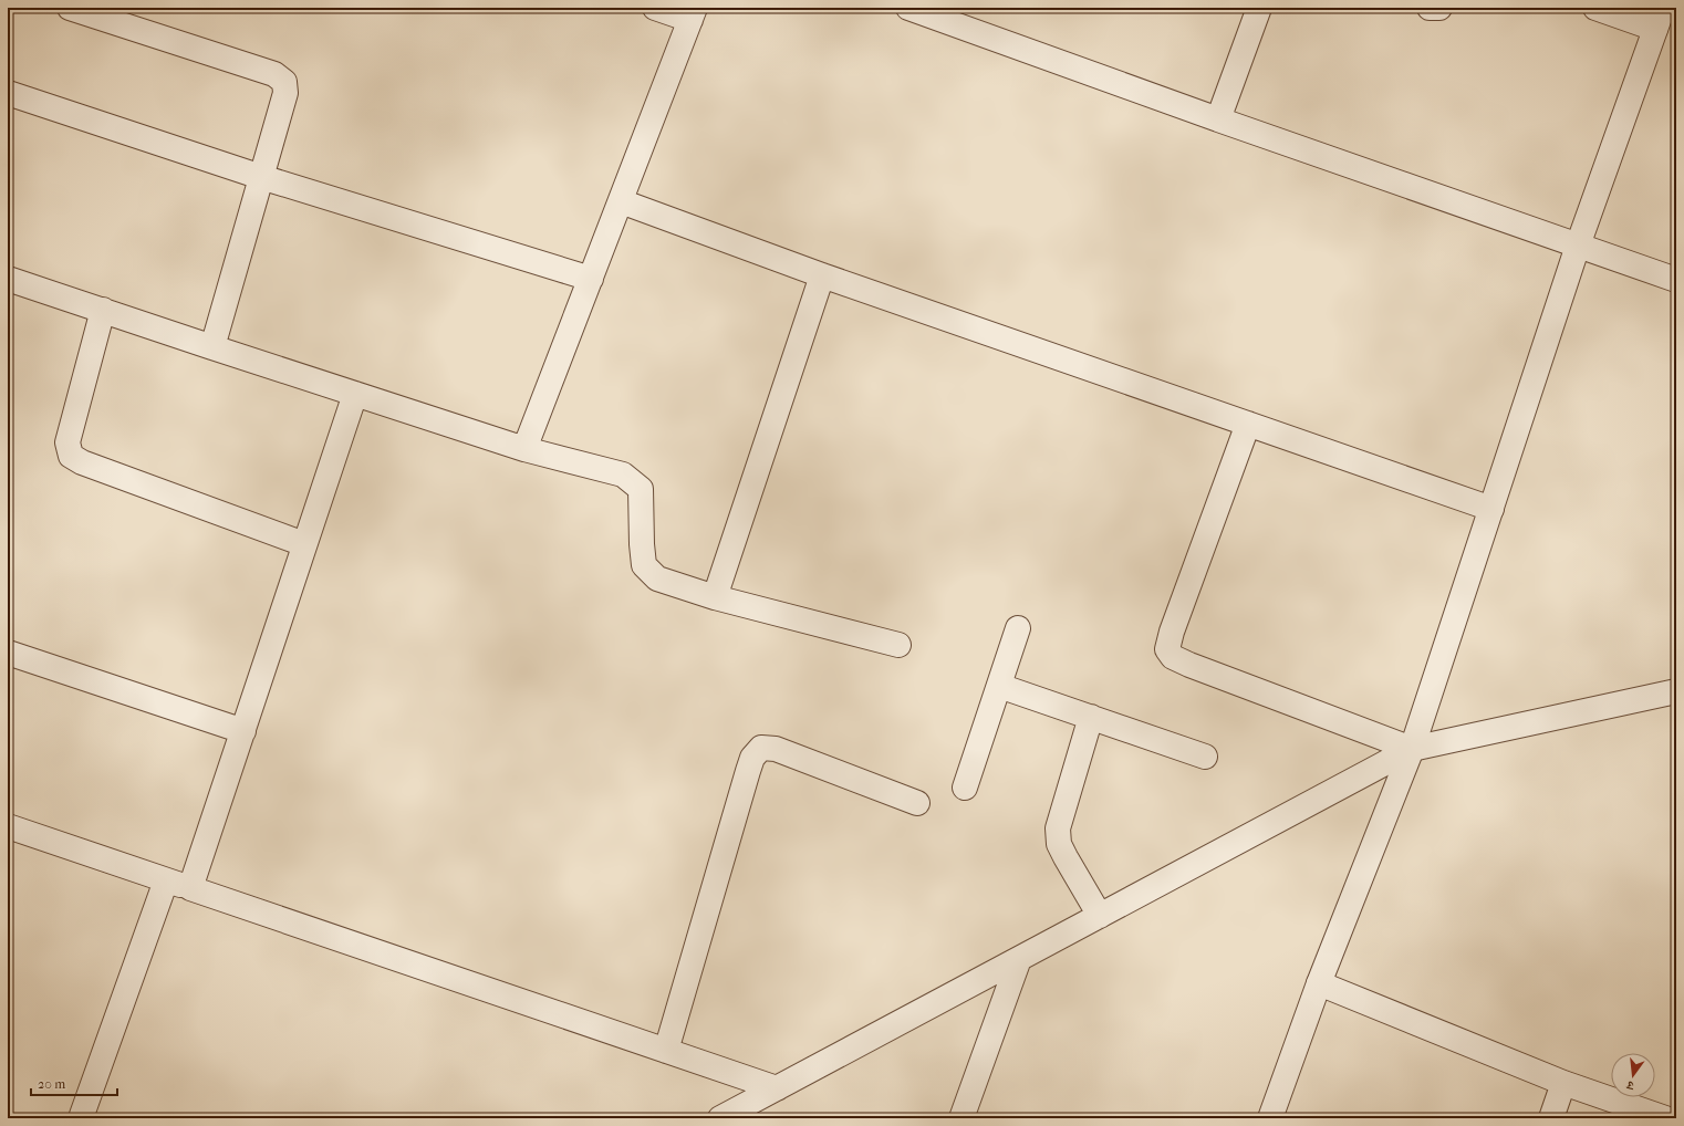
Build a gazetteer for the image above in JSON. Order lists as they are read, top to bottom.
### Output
{
  "scale_bar": "20 m",
  "north": "bottom"
}
